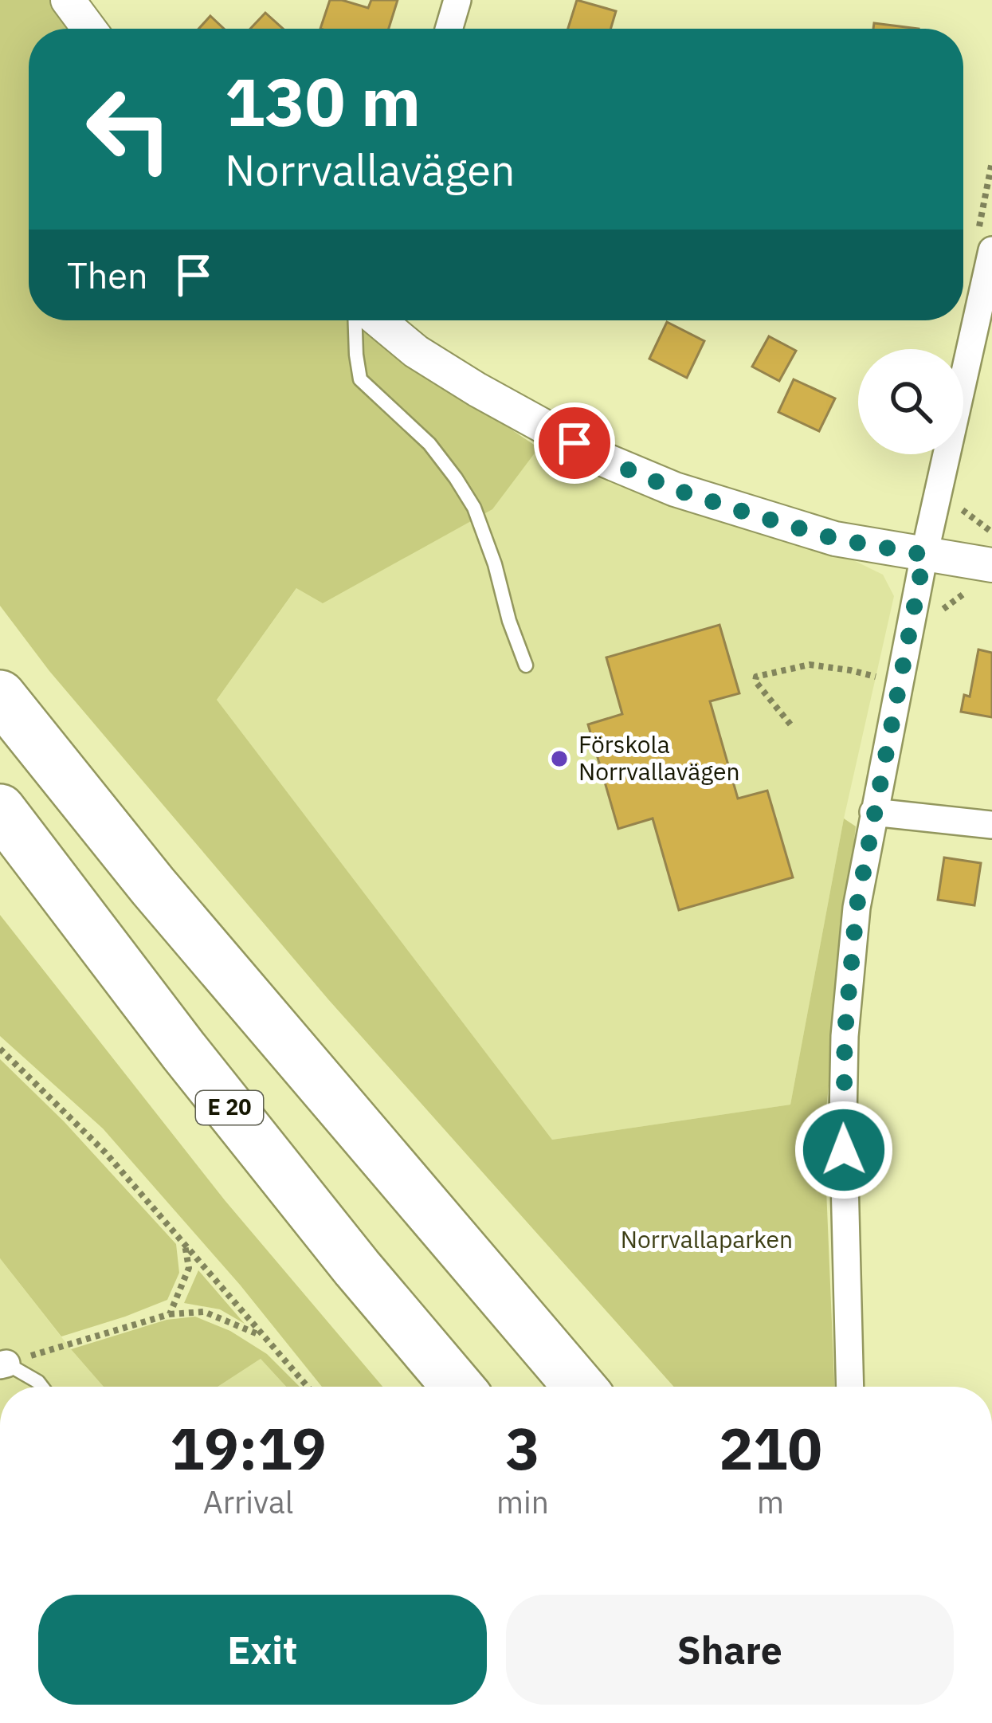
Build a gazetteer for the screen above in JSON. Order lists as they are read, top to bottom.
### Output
{
  "streets": {
    "highway": ["E 20"]
  },
  "parks": ["Norrvallaparken"],
  "places": ["Förskola Norrvallavägen"],
  "page": {
    "turn": ["130 m", "Norrvallavägen"],
    "then": "Then",
    "eta": [
      "19:19",
      "Arrival",
      "3",
      "min",
      "210",
      "m"
    ],
    "buttons": ["Exit", "Share"]
  }
}
